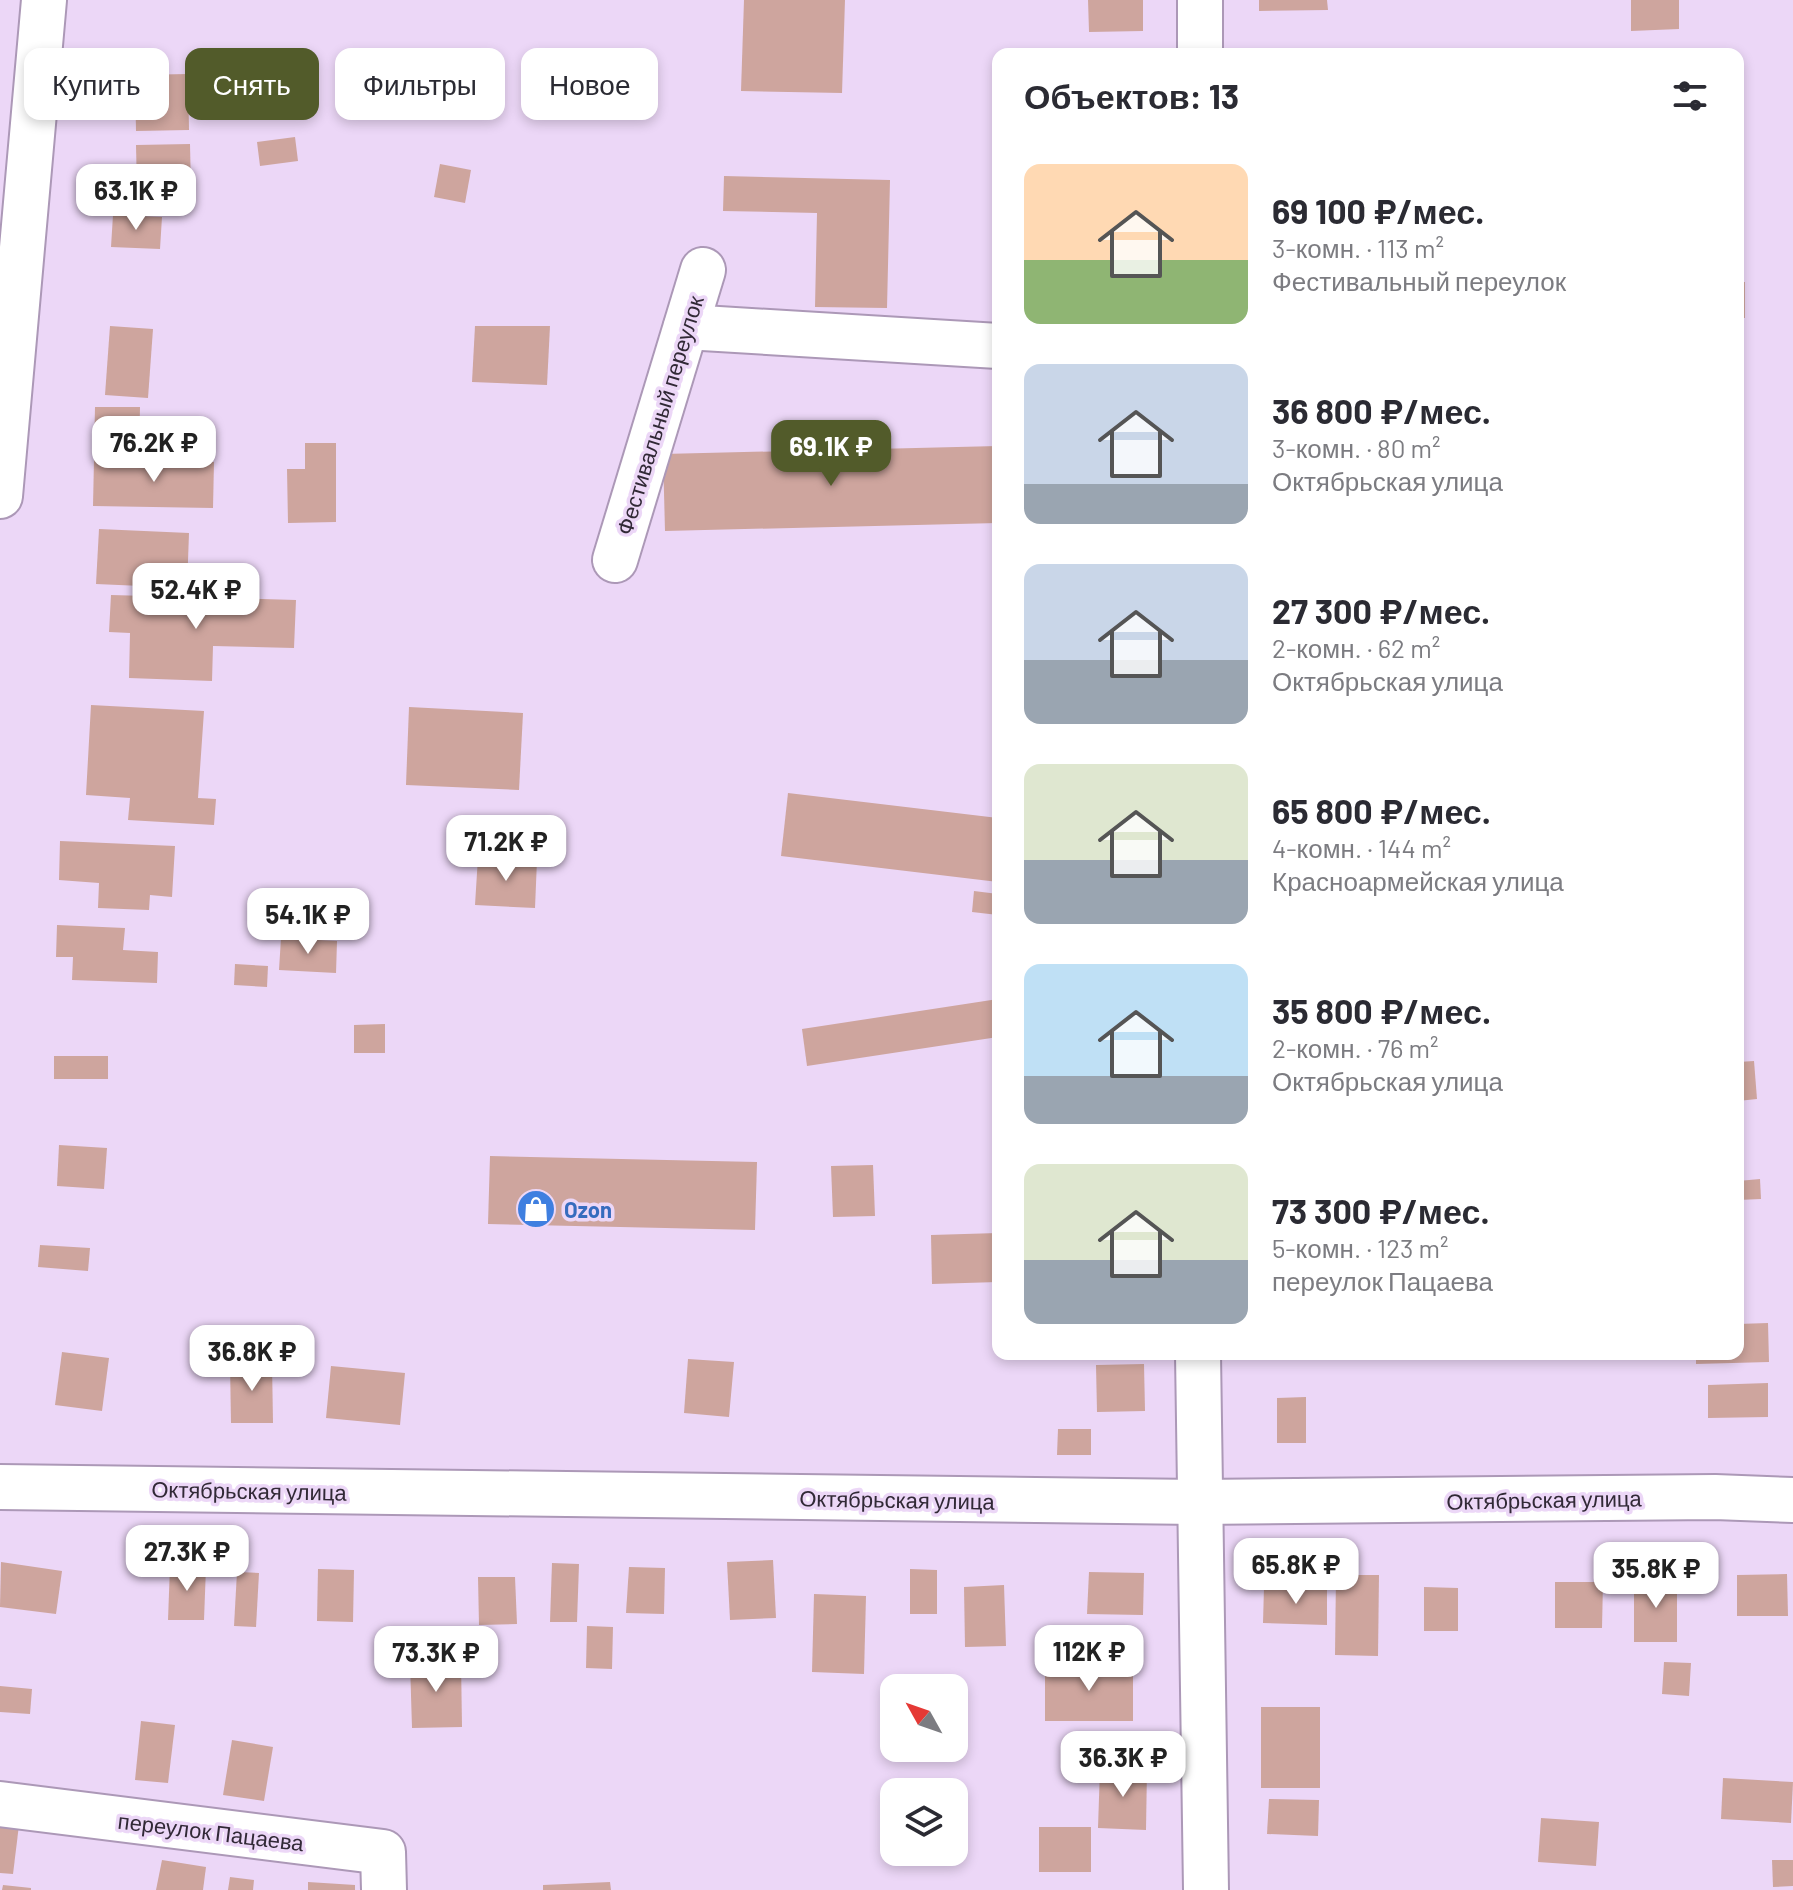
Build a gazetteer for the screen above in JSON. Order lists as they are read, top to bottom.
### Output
{
  "streets": {
    "street": ["Фестивальный переулок", "Октябрьская улица", "переулок Пацаева"]
  },
  "places": {
    "shop": ["Ozon"]
  },
  "north": "top left",
  "page": {
    "chip": [
      "Купить",
      "Снять",
      "Фильтры",
      "Новое"
    ],
    "heading": "Объектов: 13",
    "list": [
      {
        "name": "69 100 ₽/мес.",
        "note": "3-комн. · 113 m² · Фестивальный переулок"
      },
      {
        "name": "36 800 ₽/мес.",
        "note": "3-комн. · 80 m² · Октябрьская улица"
      },
      {
        "name": "27 300 ₽/мес.",
        "note": "2-комн. · 62 m² · Октябрьская улица"
      },
      {
        "name": "65 800 ₽/мес.",
        "note": "4-комн. · 144 m² · Красноармейская улица"
      },
      {
        "name": "35 800 ₽/мес.",
        "note": "2-комн. · 76 m² · Октябрьская улица"
      },
      {
        "name": "73 300 ₽/мес.",
        "note": "5-комн. · 123 m² · переулок Пацаева"
      }
    ],
    "price": [
      "63.1K ₽",
      "76.2K ₽",
      "69.1K ₽",
      "52.4K ₽",
      "71.2K ₽",
      "54.1K ₽",
      "36.8K ₽",
      "27.3K ₽",
      "65.8K ₽",
      "35.8K ₽",
      "112K ₽",
      "73.3K ₽",
      "36.3K ₽"
    ]
  }
}
